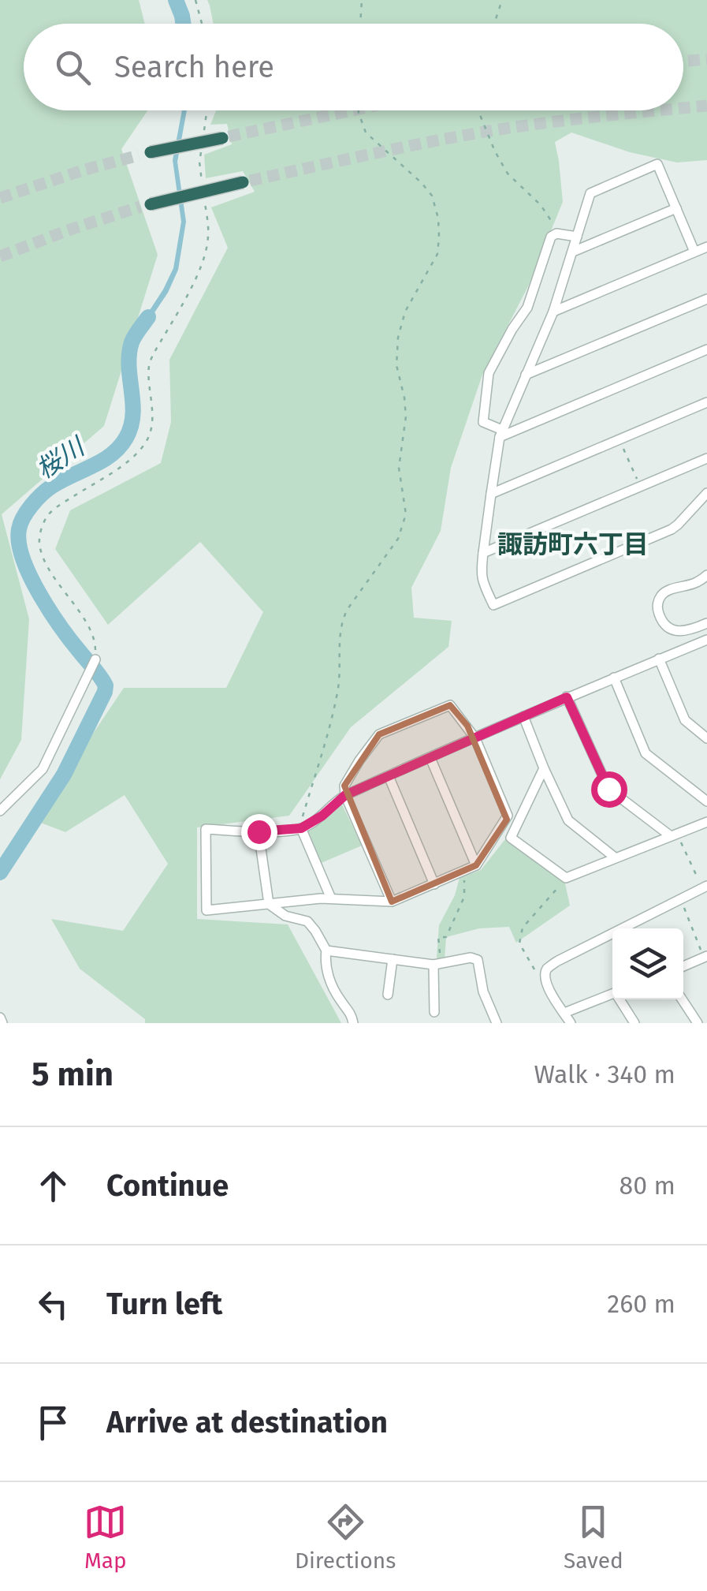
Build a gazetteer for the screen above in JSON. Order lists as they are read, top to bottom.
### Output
{
  "districts": ["諏訪町六丁目"],
  "water": ["桜川"],
  "page": {
    "search": "Search here",
    "heading": ["5 min", "Walk · 340 m"],
    "list": [
      ["Continue", "80 m"],
      ["Turn left", "260 m"],
      "Arrive at destination"
    ],
    "nav": ["Map", "Directions", "Saved"]
  }
}
